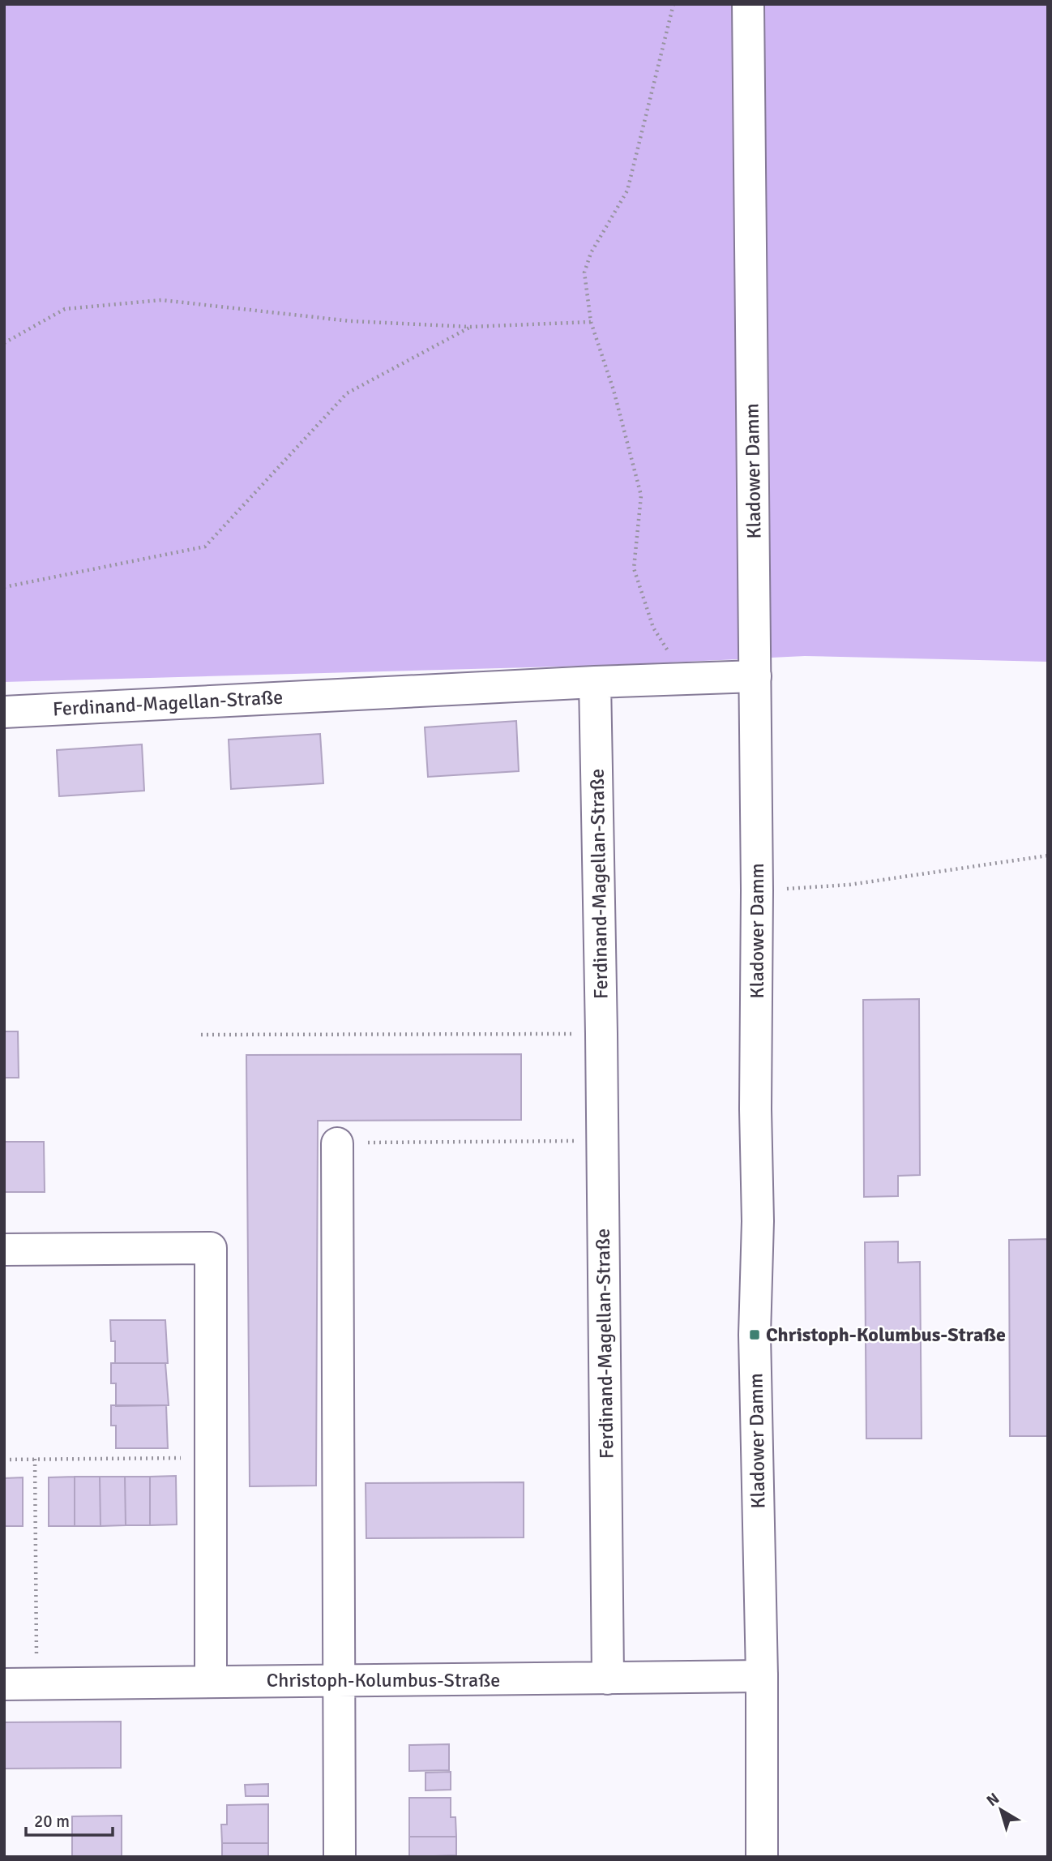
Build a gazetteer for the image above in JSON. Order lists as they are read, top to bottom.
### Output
{
  "streets": {
    "street": ["Kladower Damm", "Ferdinand-Magellan-Straße", "Christoph-Kolumbus-Straße"]
  },
  "crossings": [
    ["Kladower Damm", "Christoph-Kolumbus-Straße"],
    ["Ferdinand-Magellan-Straße", "Christoph-Kolumbus-Straße"]
  ],
  "places": {
    "transit": ["Christoph-Kolumbus-Straße"]
  },
  "scale_bar": "20 m",
  "north": "top left"
}
